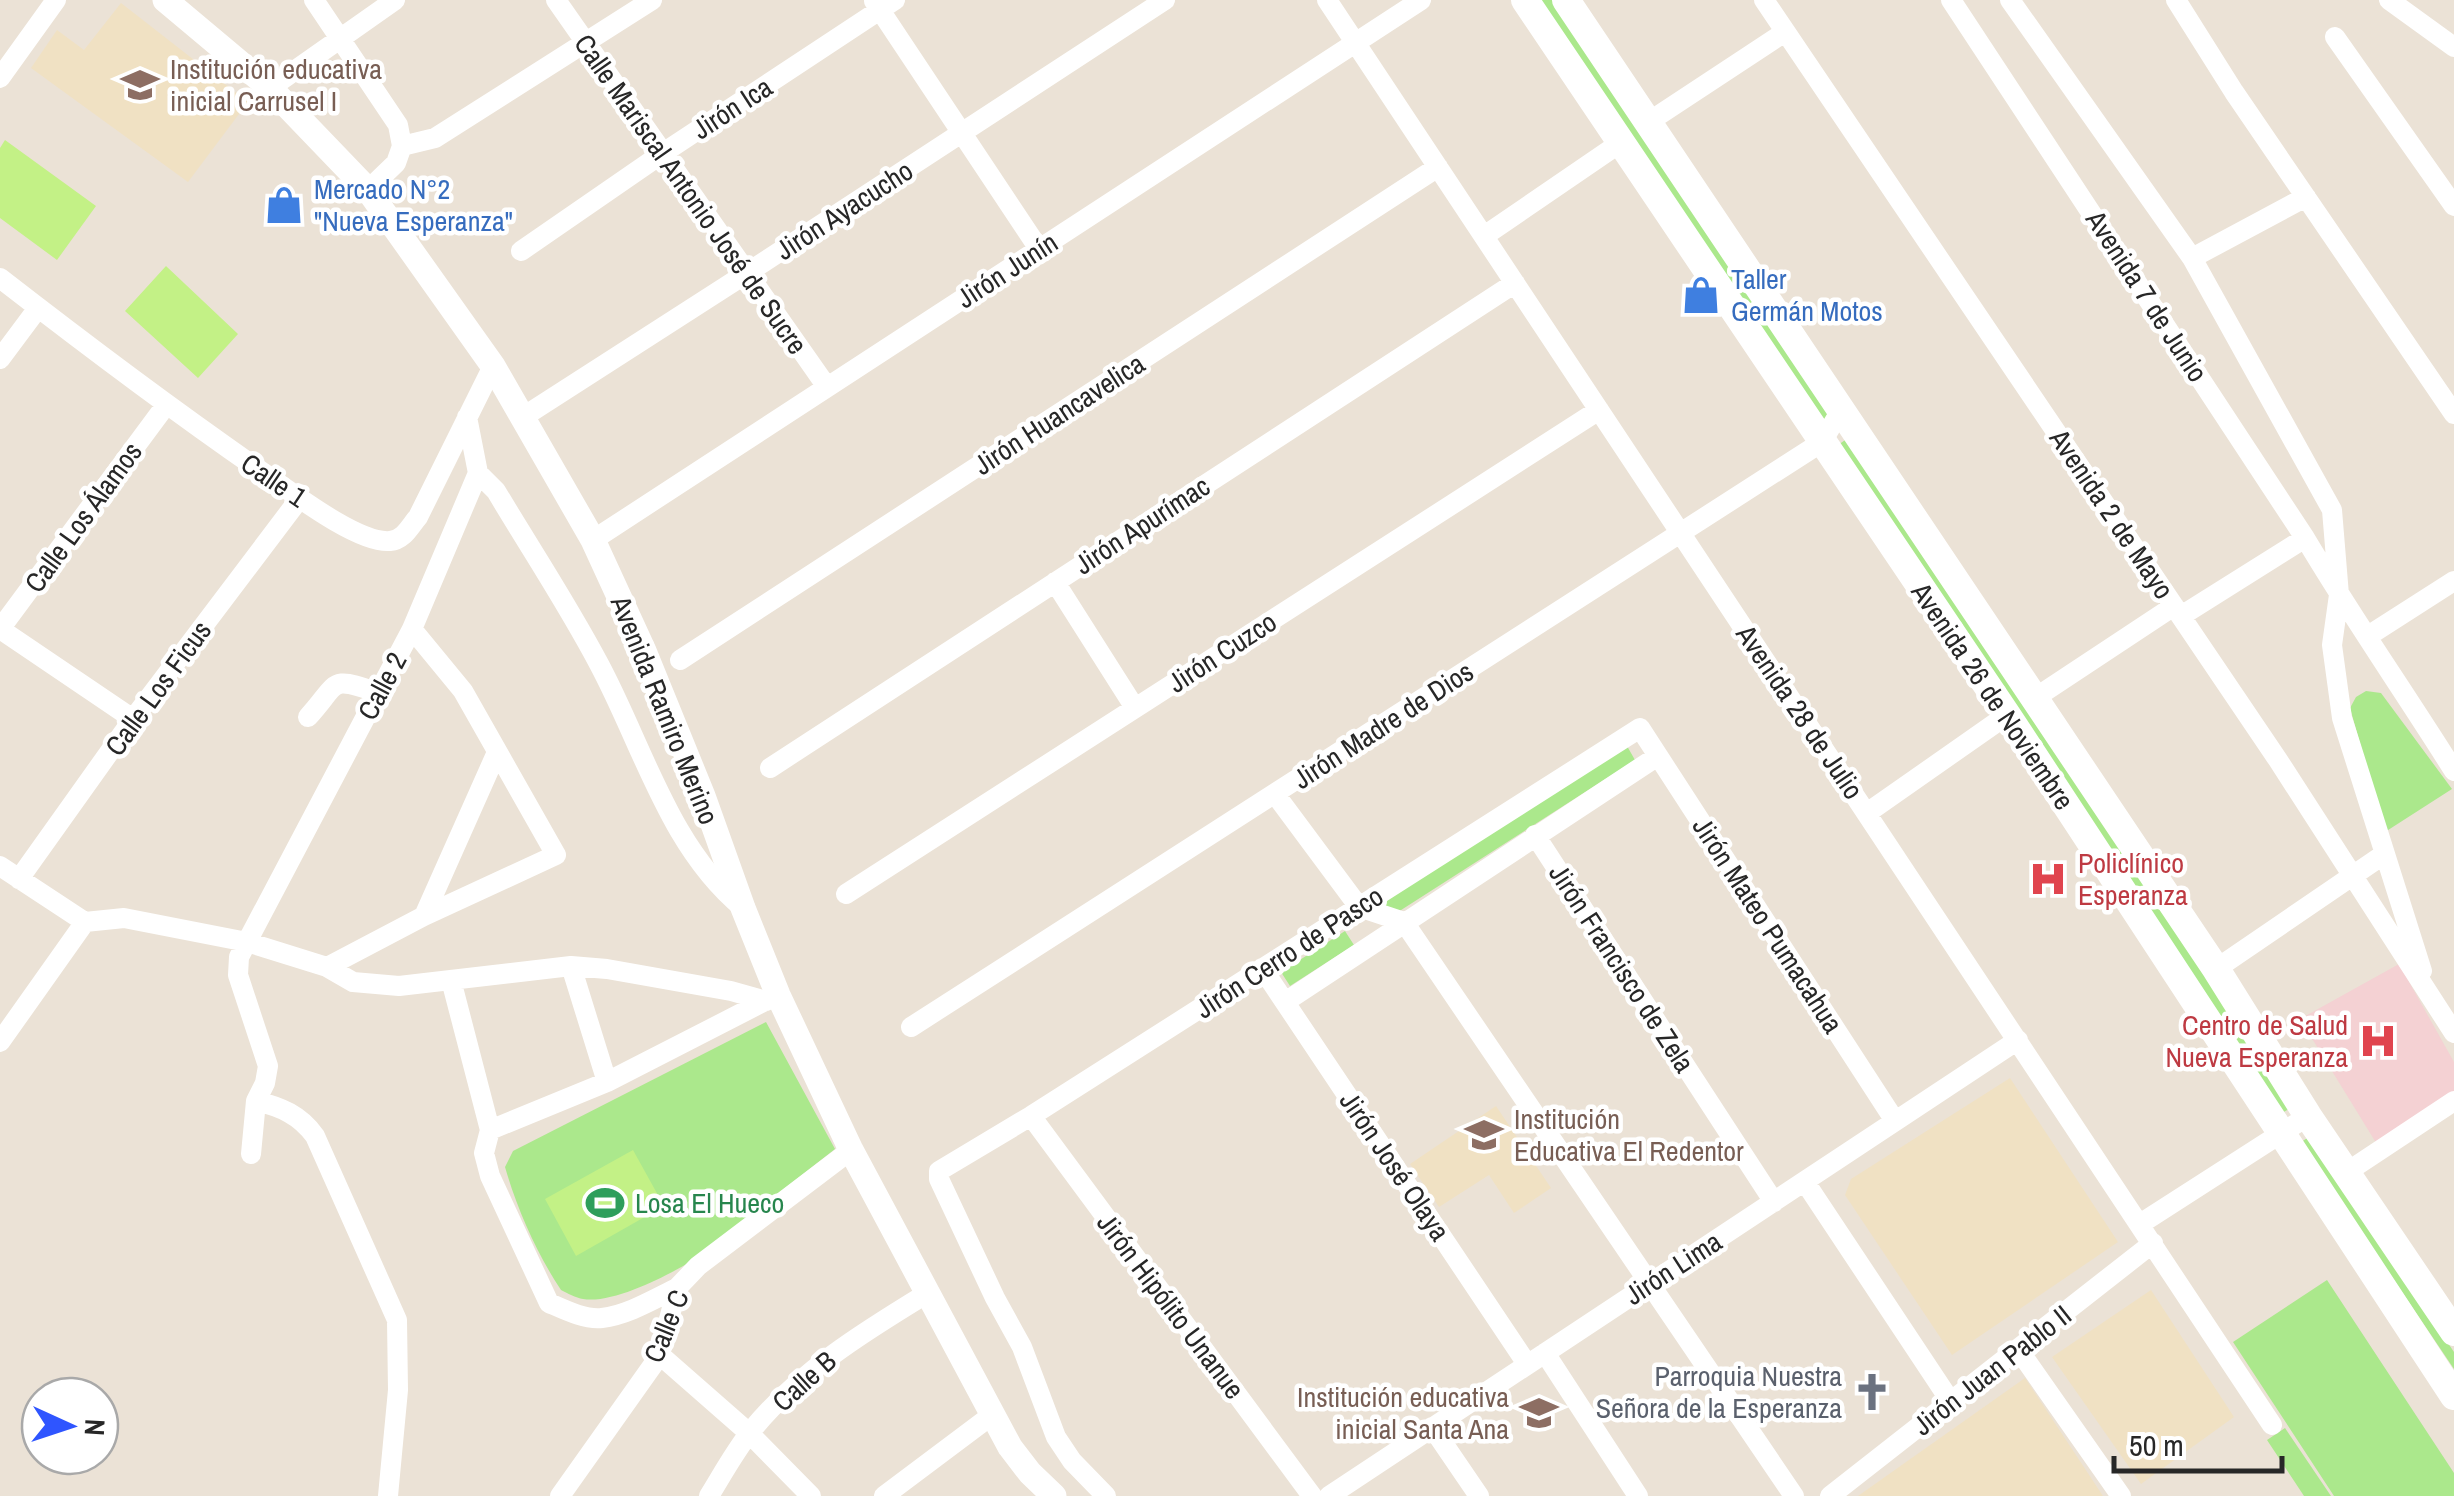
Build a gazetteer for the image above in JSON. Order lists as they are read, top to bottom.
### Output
{
  "streets": {
    "main road": ["Avenida 26 de Noviembre"],
    "street": [
      "Jirón Ica",
      "Calle Mariscal Antonio José de Sucre",
      "Jirón Ayacucho",
      "Jirón Junín",
      "Avenida 7 de Junio",
      "Jirón Huancavelica",
      "Calle 1",
      "Avenida 2 de Mayo",
      "Calle Los Álamos",
      "Jirón Apurímac",
      "Jirón Cuzco",
      "Calle 2",
      "Calle Los Ficus",
      "Avenida Ramiro Merino",
      "Avenida 28 de Julio",
      "Jirón Madre de Dios",
      "Jirón Mateo Pumacahua",
      "Jirón Cerro de Pasco",
      "Jirón Francisco de Zela",
      "Jirón José Olaya",
      "Jirón Lima",
      "Jirón Hipólito Unanue",
      "Calle C",
      "Jirón Juan Pablo II",
      "Calle B"
    ]
  },
  "crossings": [
    ["Jirón Ica", "Calle Mariscal Antonio José de Sucre"],
    ["Calle Mariscal Antonio José de Sucre", "Jirón Ayacucho"],
    ["Calle Mariscal Antonio José de Sucre", "Jirón Junín"],
    ["Jirón Ayacucho", "Avenida Ramiro Merino"],
    ["Jirón Junín", "Avenida Ramiro Merino"],
    ["Jirón Junín", "Avenida 28 de Julio"],
    ["Jirón Huancavelica", "Avenida 28 de Julio"],
    ["Calle 1", "Calle Los Álamos"],
    ["Calle 1", "Calle Los Ficus"],
    ["Calle 1", "Avenida Ramiro Merino"],
    ["Jirón Apurímac", "Avenida 28 de Julio"],
    ["Jirón Cuzco", "Avenida 28 de Julio"],
    ["Avenida 26 de Noviembre", "Jirón Madre de Dios"],
    ["Avenida Ramiro Merino", "Calle C"],
    ["Avenida Ramiro Merino", "Calle B"],
    ["Avenida 28 de Julio", "Jirón Madre de Dios"],
    ["Avenida 28 de Julio", "Jirón Lima"],
    ["Avenida 28 de Julio", "Jirón Juan Pablo II"],
    ["Jirón Mateo Pumacahua", "Jirón Cerro de Pasco"],
    ["Jirón Mateo Pumacahua", "Jirón Lima"],
    ["Jirón Cerro de Pasco", "Jirón Francisco de Zela"],
    ["Jirón Cerro de Pasco", "Jirón José Olaya"],
    ["Jirón Cerro de Pasco", "Jirón Hipólito Unanue"],
    ["Jirón Francisco de Zela", "Jirón Lima"],
    ["Jirón José Olaya", "Jirón Lima"]
  ],
  "places": {
    "school or university": ["Institución educativa inicial Carrusel I", "Institución Educativa El Redentor", "Institución educativa inicial Santa Ana"],
    "shop": ["Mercado N°2 \"Nueva Esperanza\"", "Taller Germán Motos"],
    "hospital": ["Policlínico Esperanza", "Centro de Salud Nueva Esperanza"],
    "sports": ["Losa El Hueco"],
    "church": ["Parroquia Nuestra Señora de la Esperanza"]
  },
  "scale_bar": "50 m",
  "north": "right"
}
